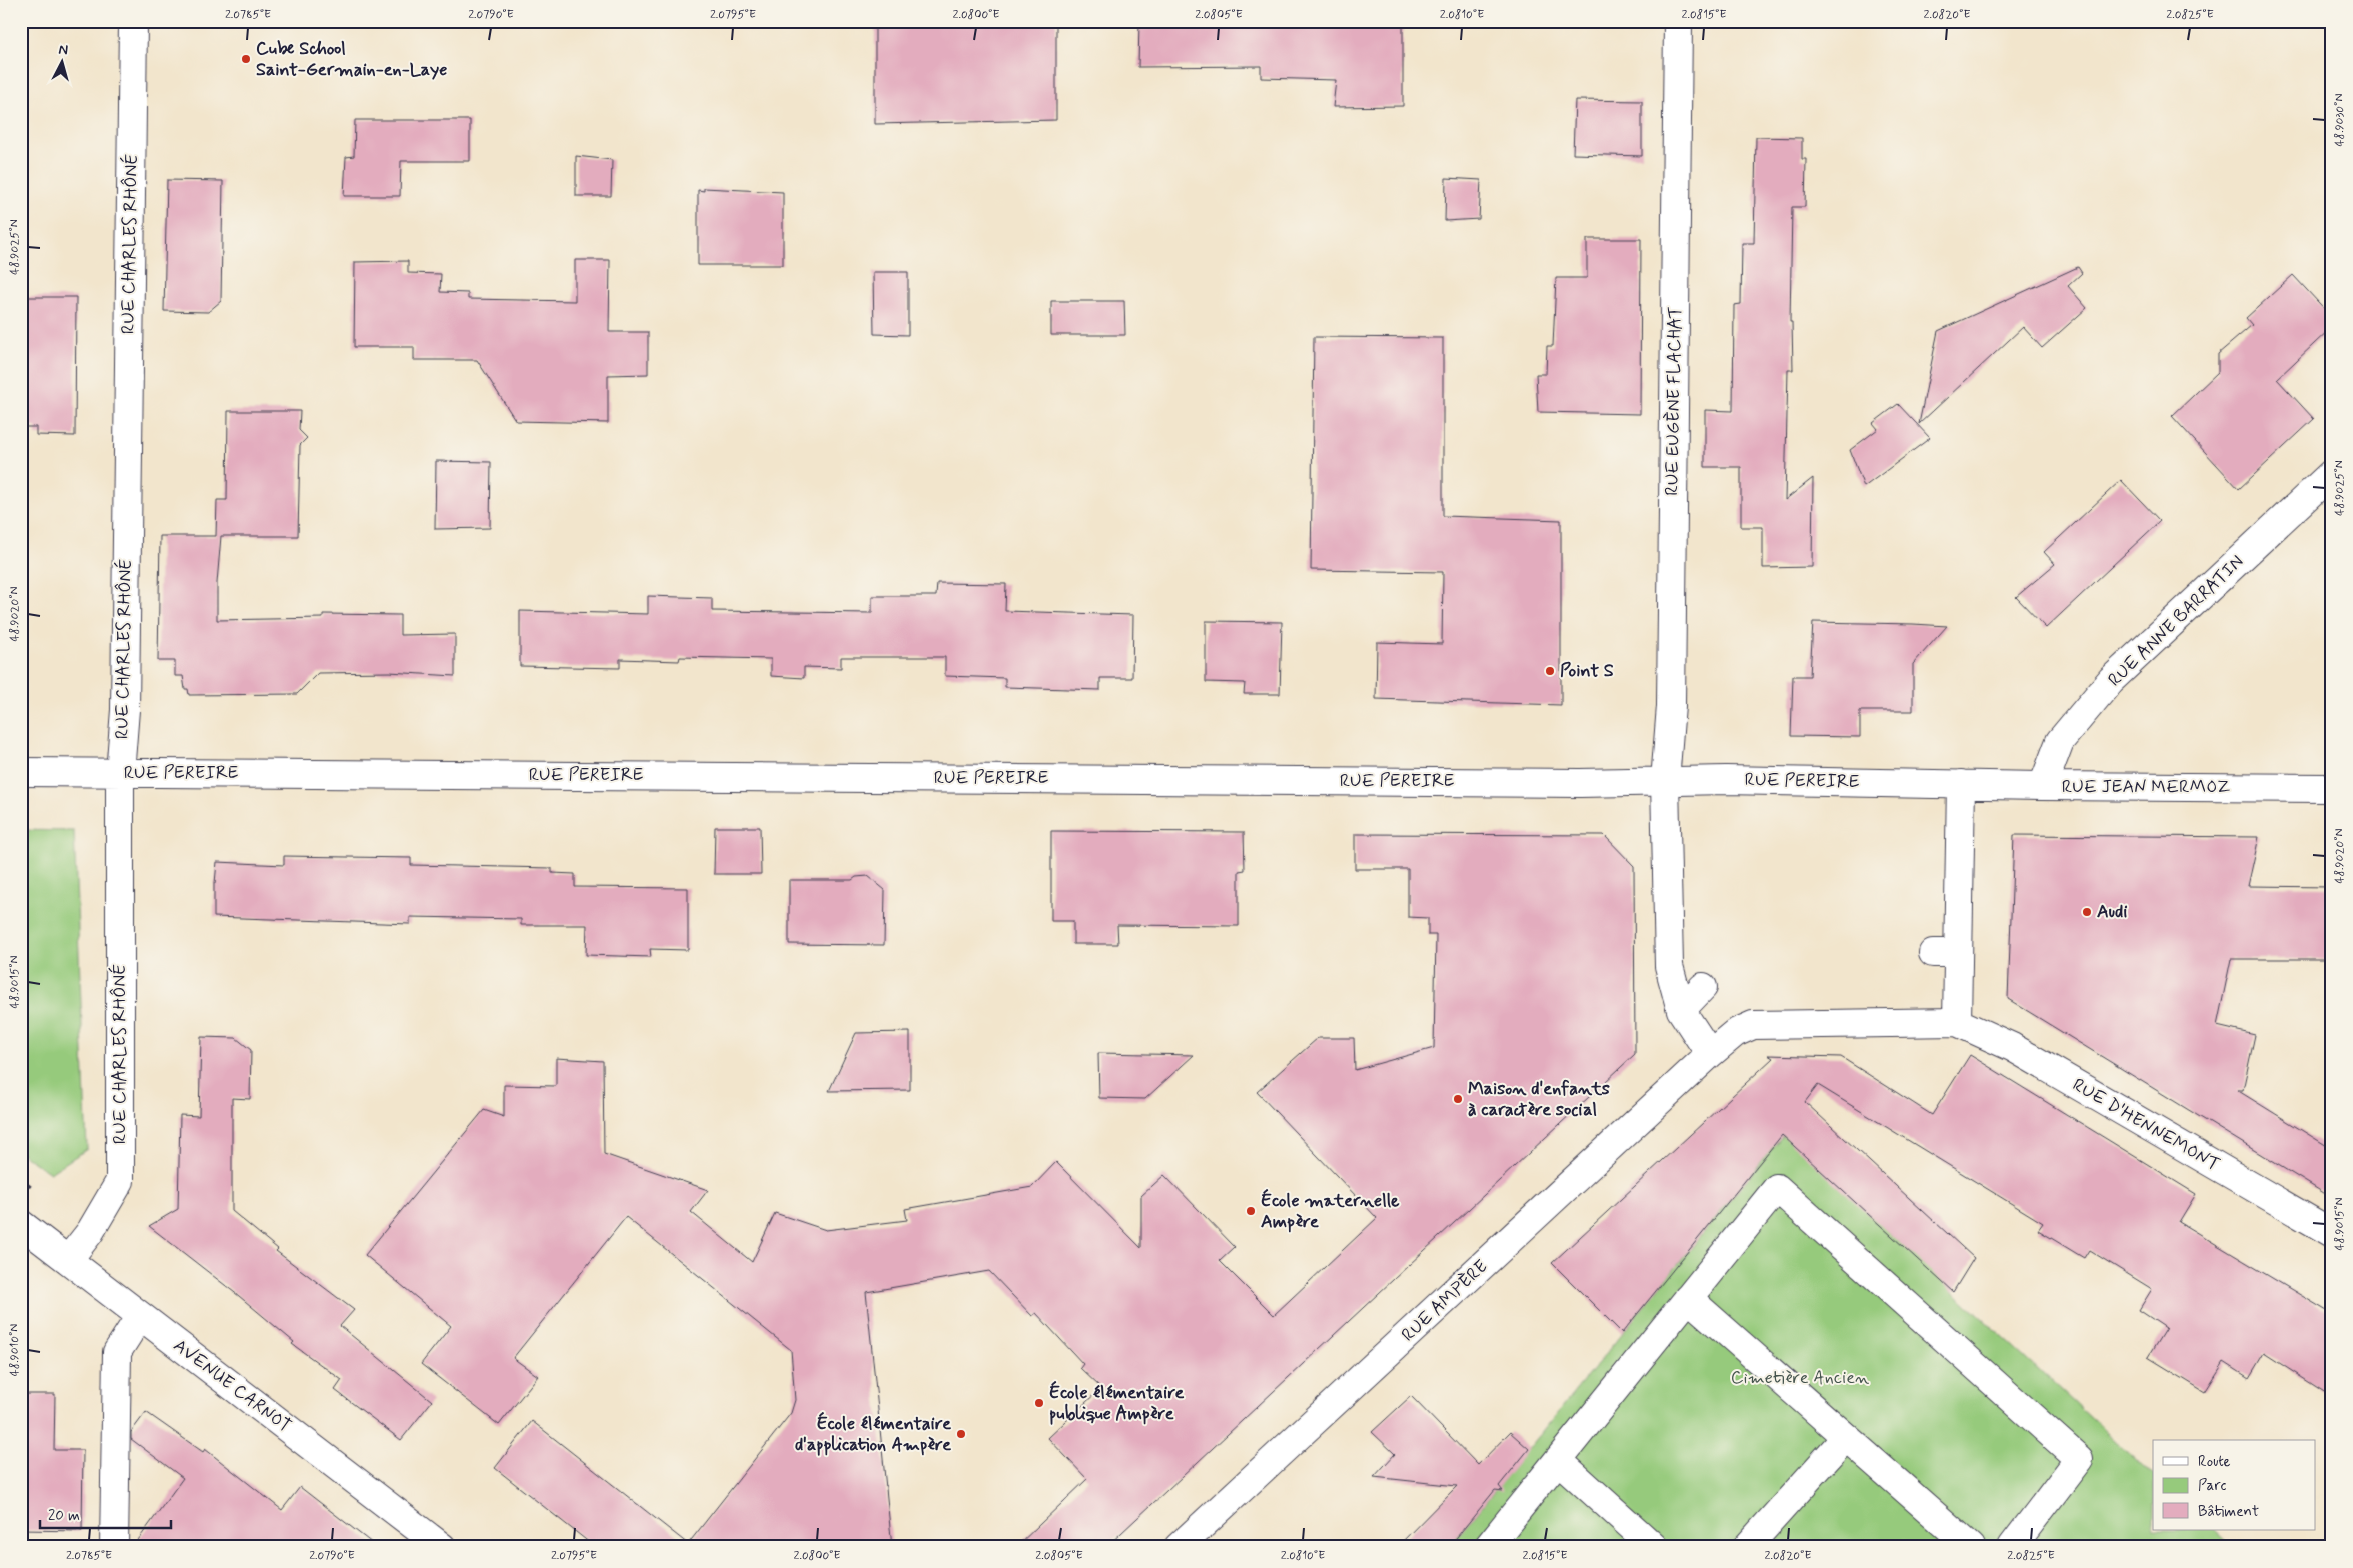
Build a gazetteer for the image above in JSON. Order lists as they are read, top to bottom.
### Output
{
  "streets": {
    "street": [
      "RUE CHARLES RHÔNÉ",
      "RUE EUGÈNE FLACHAT",
      "RUE ANNE BARRATIN",
      "RUE PEREIRE",
      "RUE JEAN MERMOZ",
      "RUE D'HENNEMONT",
      "RUE AMPÈRE",
      "AVENUE CARNOT"
    ]
  },
  "crossings": [
    ["RUE CHARLES RHÔNÉ", "RUE PEREIRE"],
    ["RUE CHARLES RHÔNÉ", "AVENUE CARNOT"],
    ["RUE EUGÈNE FLACHAT", "RUE PEREIRE"],
    ["RUE EUGÈNE FLACHAT", "RUE AMPÈRE"],
    ["RUE ANNE BARRATIN", "RUE JEAN MERMOZ"],
    ["RUE PEREIRE", "RUE JEAN MERMOZ"],
    ["RUE D'HENNEMONT", "RUE AMPÈRE"]
  ],
  "parks": ["Cimetière Ancien"],
  "places": [
    "Cube School Saint-Germain-en-Laye",
    "Point S",
    "Audi",
    "Maison d'enfants à caractère social",
    "École maternelle Ampère",
    "École élémentaire publique Ampère",
    "École élémentaire d'application Ampère"
  ],
  "legend": ["Route", "Parc", "Bâtiment"],
  "scale_bar": "20 m",
  "north": "top",
  "coordinates": [
    "2.0785°E",
    "2.0790°E",
    "2.0795°E",
    "2.0800°E",
    "2.0805°E",
    "2.0810°E",
    "2.0815°E",
    "2.0820°E",
    "2.0825°E",
    "48.9030°N",
    "48.9025°N",
    "48.9020°N",
    "48.9015°N",
    "48.9010°N"
  ]
}
